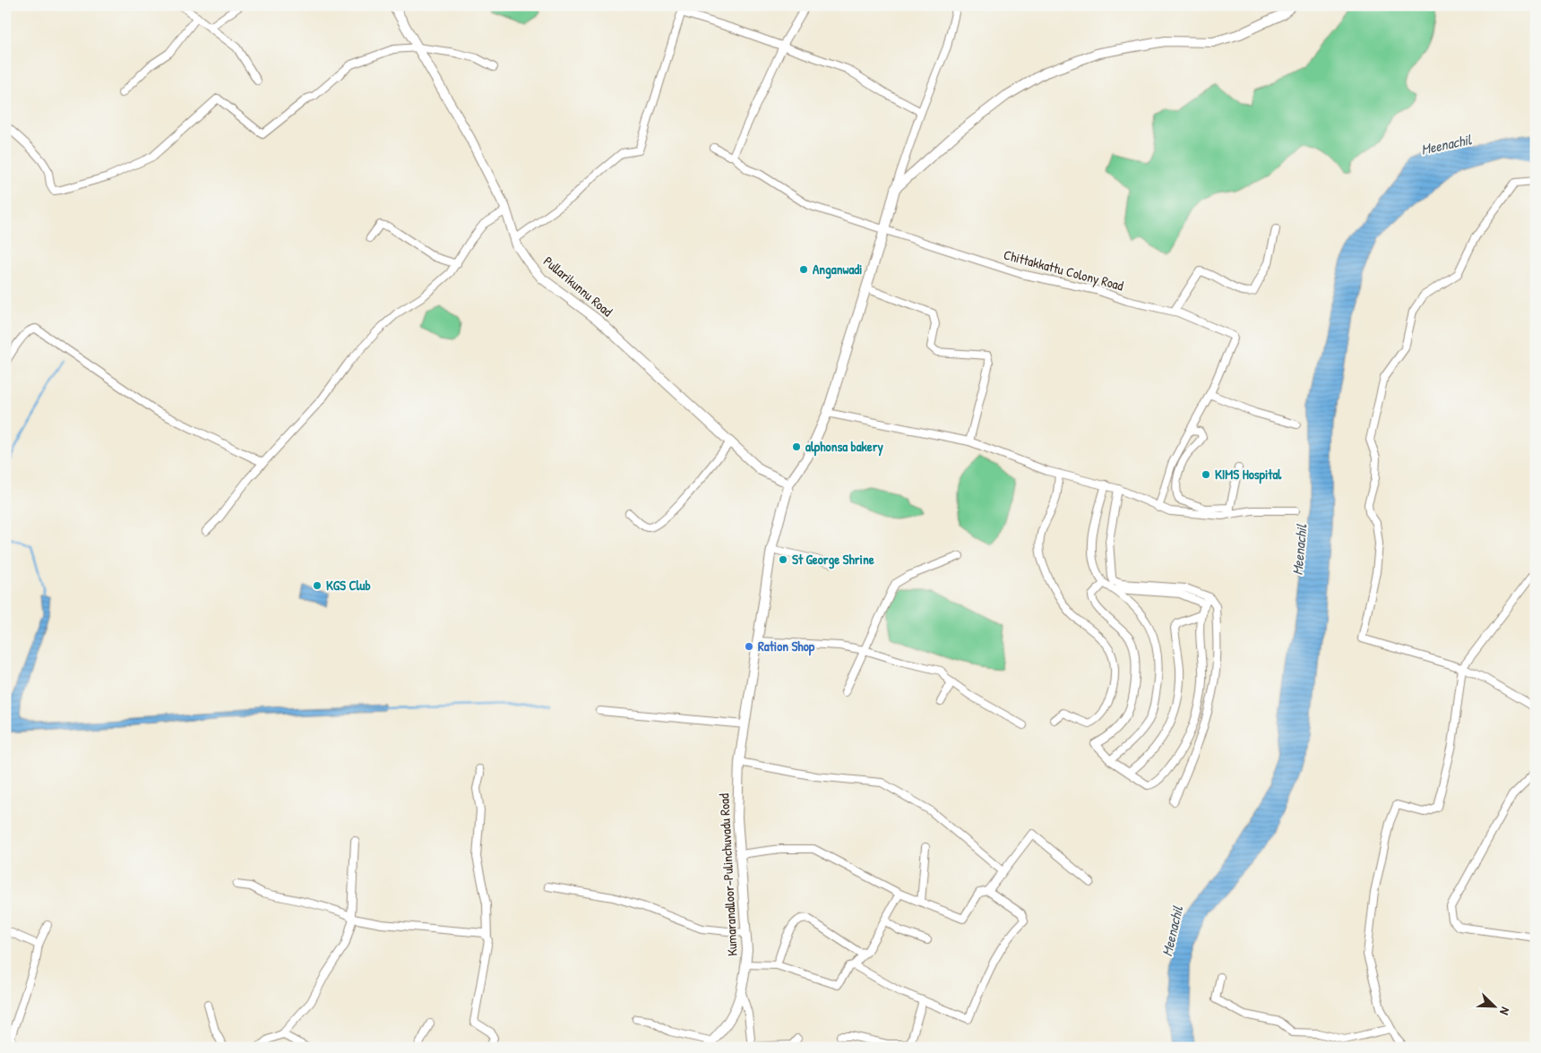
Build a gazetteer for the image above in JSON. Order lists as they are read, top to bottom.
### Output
{
  "streets": {
    "main road": ["Pullarikunnu Road", "Kumaranalloor-Pulinchuvadu Road"],
    "street": ["Chittakkattu Colony Road"]
  },
  "crossings": [
    ["Chittakkattu Colony Road", "Kumaranalloor-Pulinchuvadu Road"],
    ["Pullarikunnu Road", "Kumaranalloor-Pulinchuvadu Road"]
  ],
  "water": ["Meenachil"],
  "places": [
    "Anganwadi",
    "alphonsa bakery",
    "KIMS Hospital",
    "St George Shrine",
    "KGS Club",
    "Ration Shop"
  ],
  "north": "bottom right"
}
